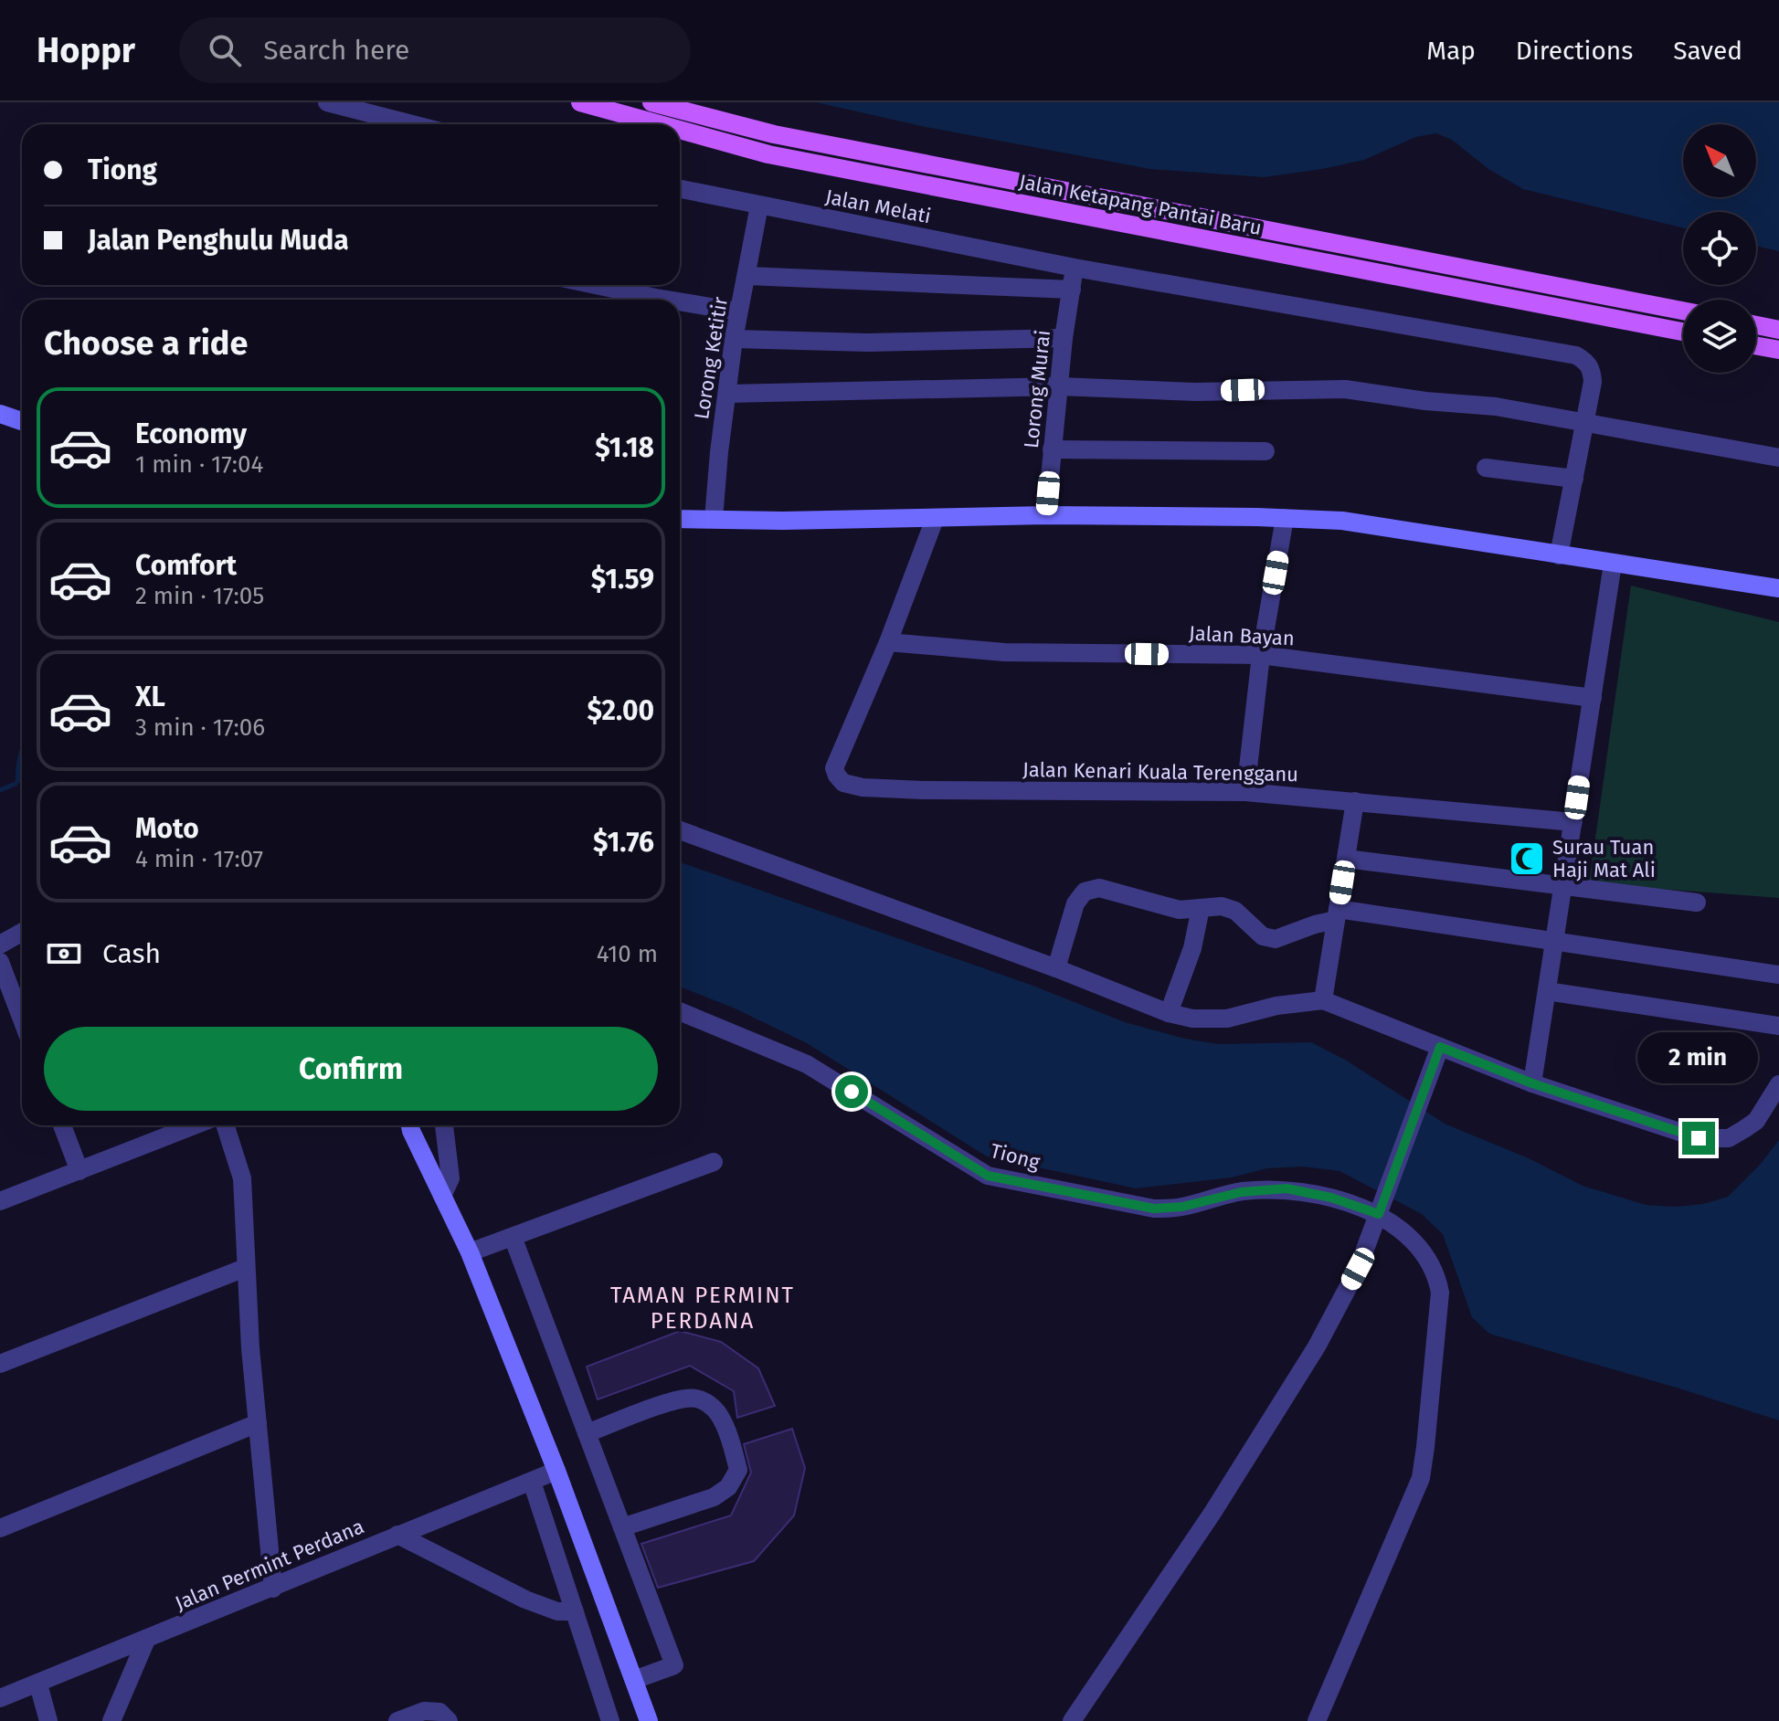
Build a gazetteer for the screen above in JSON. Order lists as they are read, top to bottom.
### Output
{
  "streets": {
    "main road": ["Jalan Ketapang Pantai Baru"],
    "street": [
      "Jalan Melati",
      "Lorong Ketitir",
      "Lorong Murai",
      "Jalan Bayan",
      "Jalan Kenari Kuala Terengganu",
      "Tiong",
      "Jalan Permint Perdana"
    ]
  },
  "crossings": [
    ["Jalan Melati", "Lorong Ketitir"],
    ["Jalan Melati", "Lorong Murai"],
    ["Jalan Bayan", "Jalan Kenari Kuala Terengganu"]
  ],
  "districts": ["TAMAN PERMINT PERDANA"],
  "places": {
    "mosque": ["Surau Tuan Haji Mat Ali"]
  },
  "north": "top left",
  "page": {
    "header": "Hoppr",
    "search": "Search here",
    "nav": ["Map", "Directions", "Saved"],
    "banner": ["Tiong", "Jalan Penghulu Muda"],
    "heading": "Choose a ride",
    "list": [
      {
        "name": "Economy",
        "note": "1 min · 17:04",
        "value": "$1.18"
      },
      {
        "name": "Comfort",
        "note": "2 min · 17:05",
        "value": "$1.59"
      },
      {
        "name": "XL",
        "note": "3 min · 17:06",
        "value": "$2.00"
      },
      {
        "name": "Moto",
        "note": "4 min · 17:07",
        "value": "$1.76"
      }
    ],
    "pay": ["Cash", "410 m"],
    "buttons": "Confirm",
    "bubble": "2 min"
  }
}
